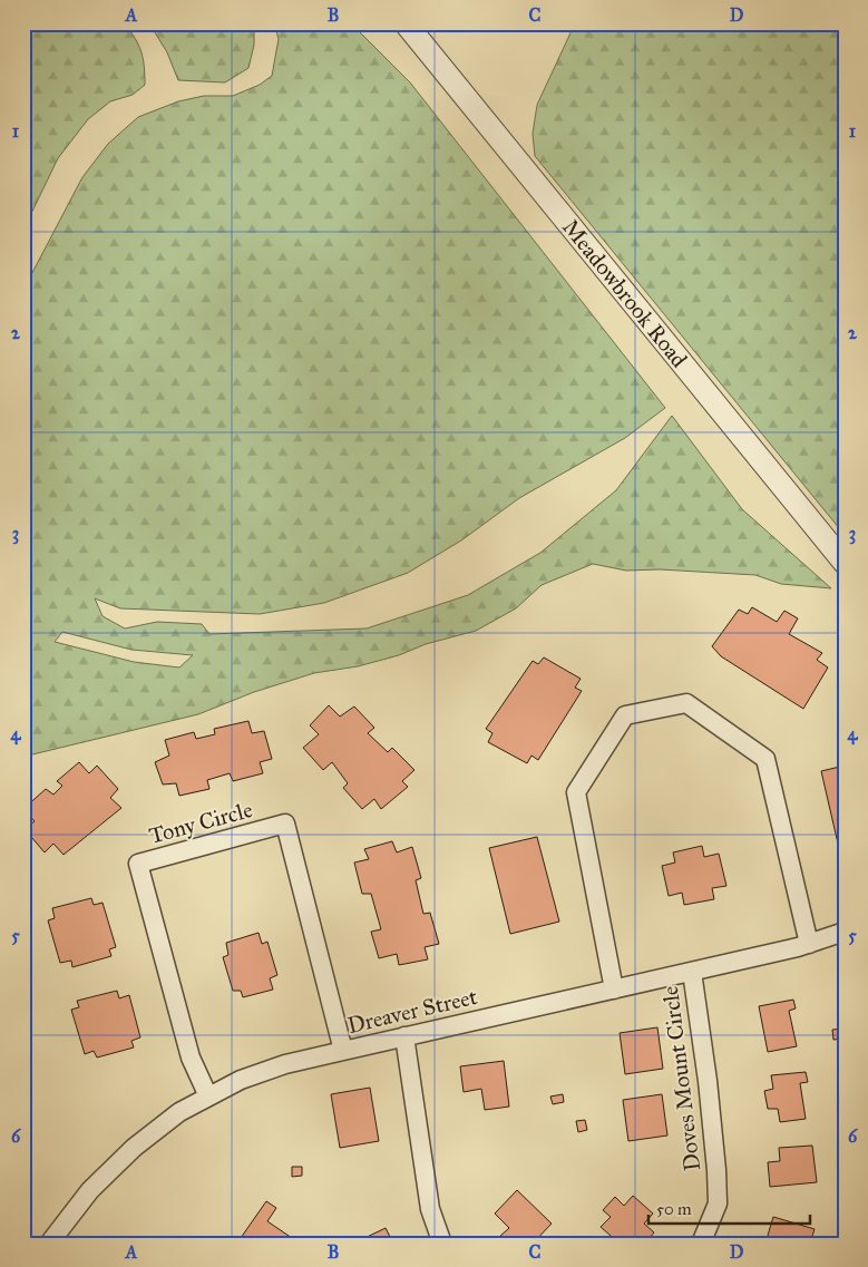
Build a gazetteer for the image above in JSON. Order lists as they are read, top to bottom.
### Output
{
  "streets": {
    "street": [
      "Meadowbrook Road",
      "Tony Circle",
      "Dreaver Street",
      "Doves Mount Circle"
    ]
  },
  "crossings": [
    ["Tony Circle", "Dreaver Street"],
    ["Dreaver Street", "Doves Mount Circle"]
  ],
  "scale_bar": "50 m",
  "grid": {
    "columns": [
      "A",
      "B",
      "C",
      "D"
    ],
    "rows": [
      "1",
      "2",
      "3",
      "4",
      "5",
      "6"
    ]
  }
}
